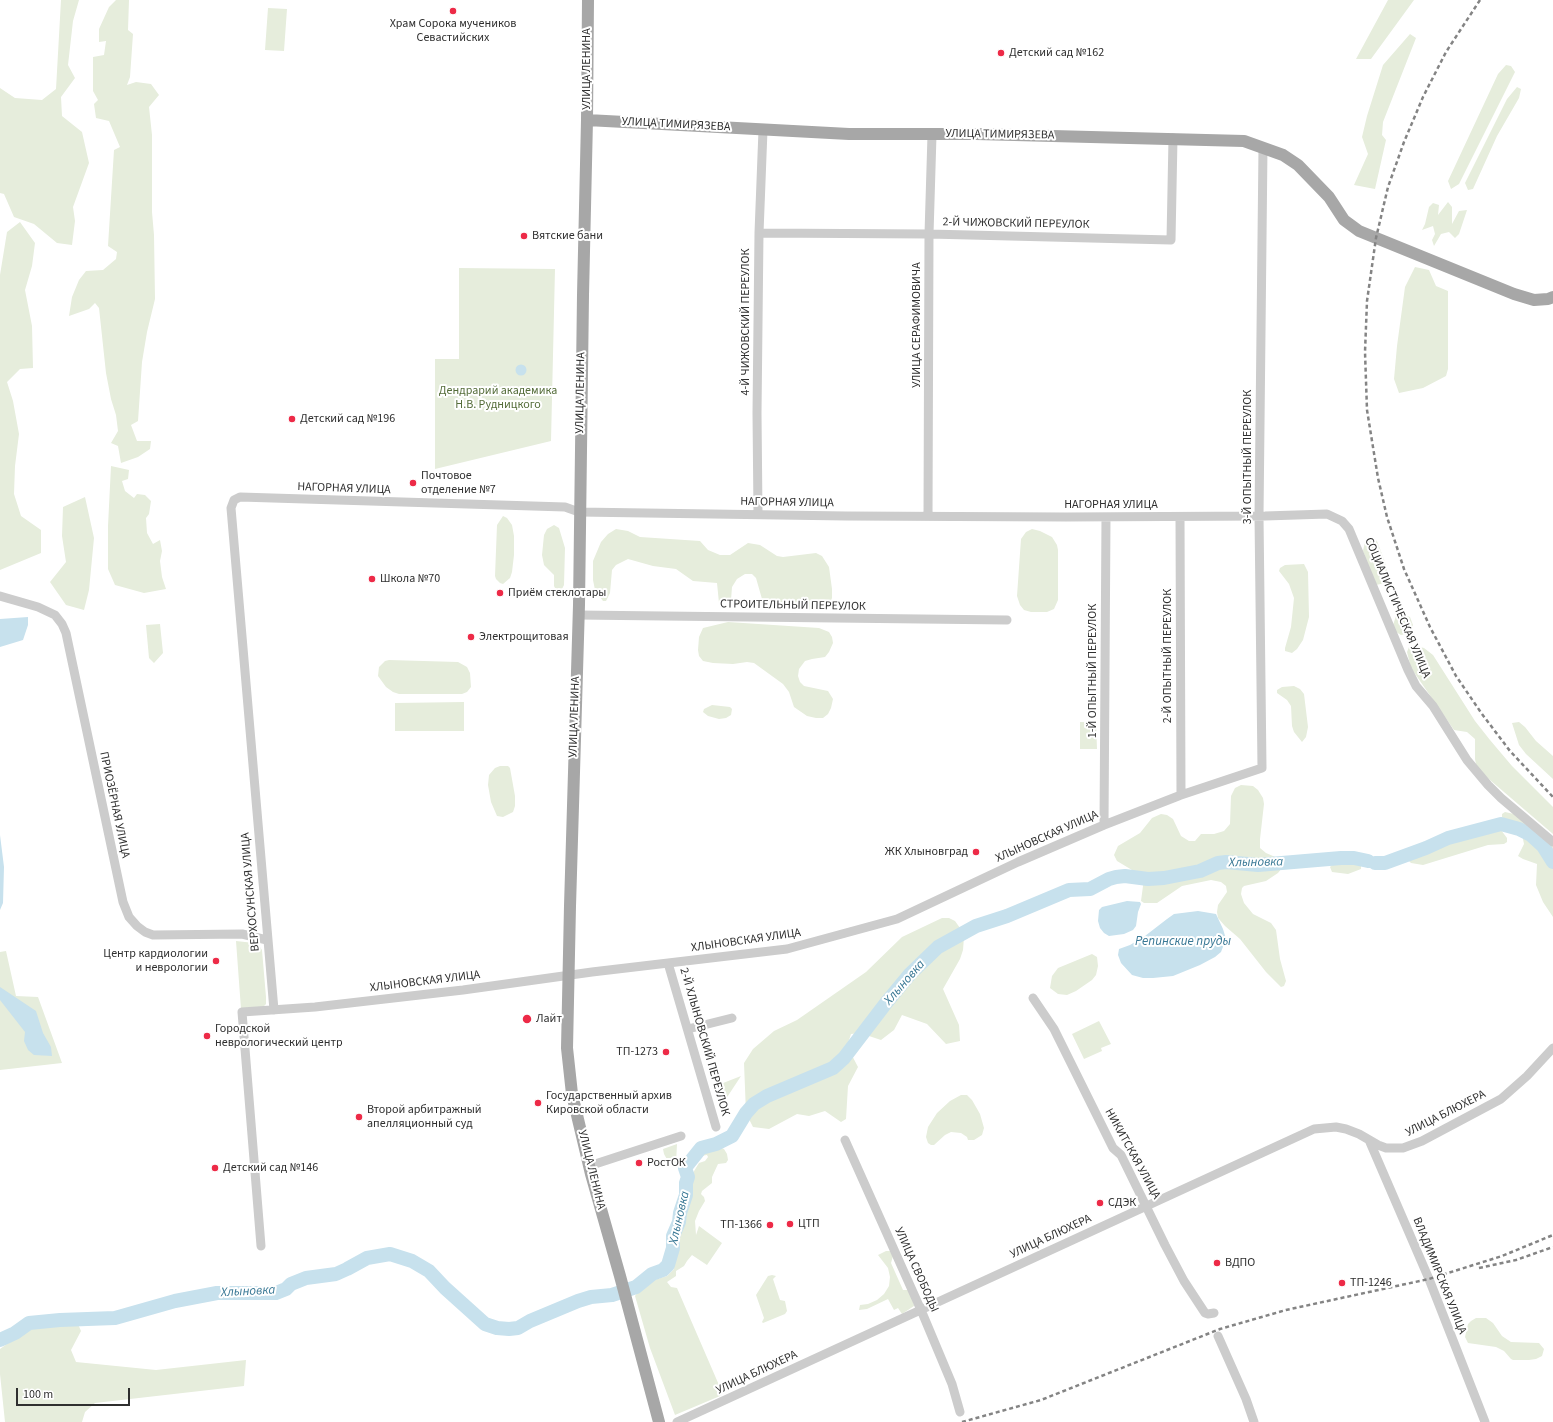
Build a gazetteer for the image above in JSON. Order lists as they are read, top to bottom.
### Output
{
  "streets": {
    "main road": ["УЛИЦА ЛЕНИНА", "УЛИЦА ТИМИРЯЗЕВА"],
    "street": [
      "2-Й ЧИЖОВСКИЙ ПЕРЕУЛОК",
      "4-Й ЧИЖОВСКИЙ ПЕРЕУЛОК",
      "УЛИЦА СЕРАФИМОВИЧА",
      "3-Й ОПЫТНЫЙ ПЕРЕУЛОК",
      "НАГОРНАЯ УЛИЦА",
      "СТРОИТЕЛЬНЫЙ ПЕРЕУЛОК",
      "СОЦИАЛИСТИЧЕСКАЯ УЛИЦА",
      "2-Й ОПЫТНЫЙ ПЕРЕУЛОК",
      "1-Й ОПЫТНЫЙ ПЕРЕУЛОК",
      "ПРИОЗЁРНАЯ УЛИЦА",
      "ХЛЫНОВСКАЯ УЛИЦА",
      "ВЕРХОСУНСКАЯ УЛИЦА",
      "2-Й ХЛЫНОВСКИЙ ПЕРЕУЛОК",
      "УЛИЦА БЛЮХЕРА",
      "НИКИТСКАЯ УЛИЦА",
      "УЛИЦА СВОБОДЫ",
      "ВЛАДИМИРСКАЯ УЛИЦА"
    ]
  },
  "crossings": [
    ["УЛИЦА ЛЕНИНА", "УЛИЦА ТИМИРЯЗЕВА"],
    ["УЛИЦА ЛЕНИНА", "НАГОРНАЯ УЛИЦА"],
    ["УЛИЦА ЛЕНИНА", "СТРОИТЕЛЬНЫЙ ПЕРЕУЛОК"],
    ["УЛИЦА ЛЕНИНА", "ХЛЫНОВСКАЯ УЛИЦА"],
    ["УЛИЦА ТИМИРЯЗЕВА", "2-Й ЧИЖОВСКИЙ ПЕРЕУЛОК"],
    ["УЛИЦА ТИМИРЯЗЕВА", "4-Й ЧИЖОВСКИЙ ПЕРЕУЛОК"],
    ["УЛИЦА ТИМИРЯЗЕВА", "УЛИЦА СЕРАФИМОВИЧА"],
    ["УЛИЦА ТИМИРЯЗЕВА", "3-Й ОПЫТНЫЙ ПЕРЕУЛОК"],
    ["2-Й ЧИЖОВСКИЙ ПЕРЕУЛОК", "4-Й ЧИЖОВСКИЙ ПЕРЕУЛОК"],
    ["2-Й ЧИЖОВСКИЙ ПЕРЕУЛОК", "УЛИЦА СЕРАФИМОВИЧА"],
    ["4-Й ЧИЖОВСКИЙ ПЕРЕУЛОК", "НАГОРНАЯ УЛИЦА"],
    ["УЛИЦА СЕРАФИМОВИЧА", "НАГОРНАЯ УЛИЦА"],
    ["3-Й ОПЫТНЫЙ ПЕРЕУЛОК", "НАГОРНАЯ УЛИЦА"],
    ["3-Й ОПЫТНЫЙ ПЕРЕУЛОК", "ХЛЫНОВСКАЯ УЛИЦА"],
    ["НАГОРНАЯ УЛИЦА", "СОЦИАЛИСТИЧЕСКАЯ УЛИЦА"],
    ["НАГОРНАЯ УЛИЦА", "2-Й ОПЫТНЫЙ ПЕРЕУЛОК"],
    ["НАГОРНАЯ УЛИЦА", "1-Й ОПЫТНЫЙ ПЕРЕУЛОК"],
    ["НАГОРНАЯ УЛИЦА", "ВЕРХОСУНСКАЯ УЛИЦА"],
    ["2-Й ОПЫТНЫЙ ПЕРЕУЛОК", "ХЛЫНОВСКАЯ УЛИЦА"],
    ["1-Й ОПЫТНЫЙ ПЕРЕУЛОК", "ХЛЫНОВСКАЯ УЛИЦА"],
    ["ПРИОЗЁРНАЯ УЛИЦА", "ВЕРХОСУНСКАЯ УЛИЦА"],
    ["ХЛЫНОВСКАЯ УЛИЦА", "ВЕРХОСУНСКАЯ УЛИЦА"],
    ["ХЛЫНОВСКАЯ УЛИЦА", "2-Й ХЛЫНОВСКИЙ ПЕРЕУЛОК"],
    ["УЛИЦА БЛЮХЕРА", "НИКИТСКАЯ УЛИЦА"],
    ["УЛИЦА БЛЮХЕРА", "УЛИЦА СВОБОДЫ"],
    ["УЛИЦА БЛЮХЕРА", "ВЛАДИМИРСКАЯ УЛИЦА"]
  ],
  "water": ["Хлыновка", "Репинские пруды"],
  "parks": ["Дендрарий академика Н.В. Рудницкого"],
  "places": [
    "Храм Сорока мучеников Севастийских",
    "Детский сад №162",
    "Вятские бани",
    "Детский сад №196",
    "Почтовое отделение №7",
    "Школа №70",
    "Приём стеклотары",
    "Электрощитовая",
    "ЖК Хлыновград",
    "Центр кардиологии и неврологии",
    "Лайт",
    "Городской неврологический центр",
    "ТП-1273",
    "Государственный архив Кировской области",
    "Второй арбитражный апелляционный суд",
    "РостОК",
    "Детский сад №146",
    "СДЭК",
    "ЦТП",
    "ТП-1366",
    "ВДПО",
    "ТП-1246"
  ],
  "scale_bar": "100 m"
}
